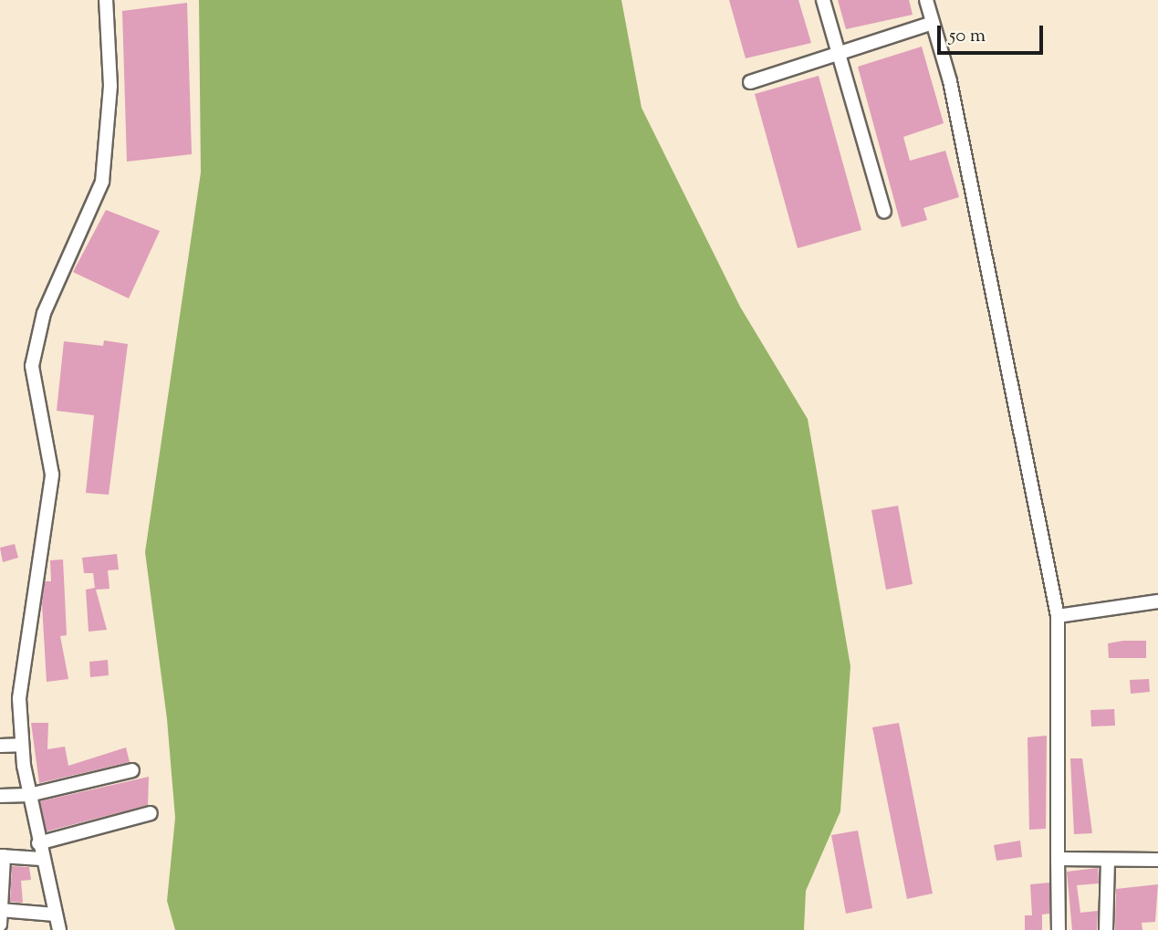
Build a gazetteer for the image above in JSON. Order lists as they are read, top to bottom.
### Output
{
  "scale_bar": "50 m"
}
